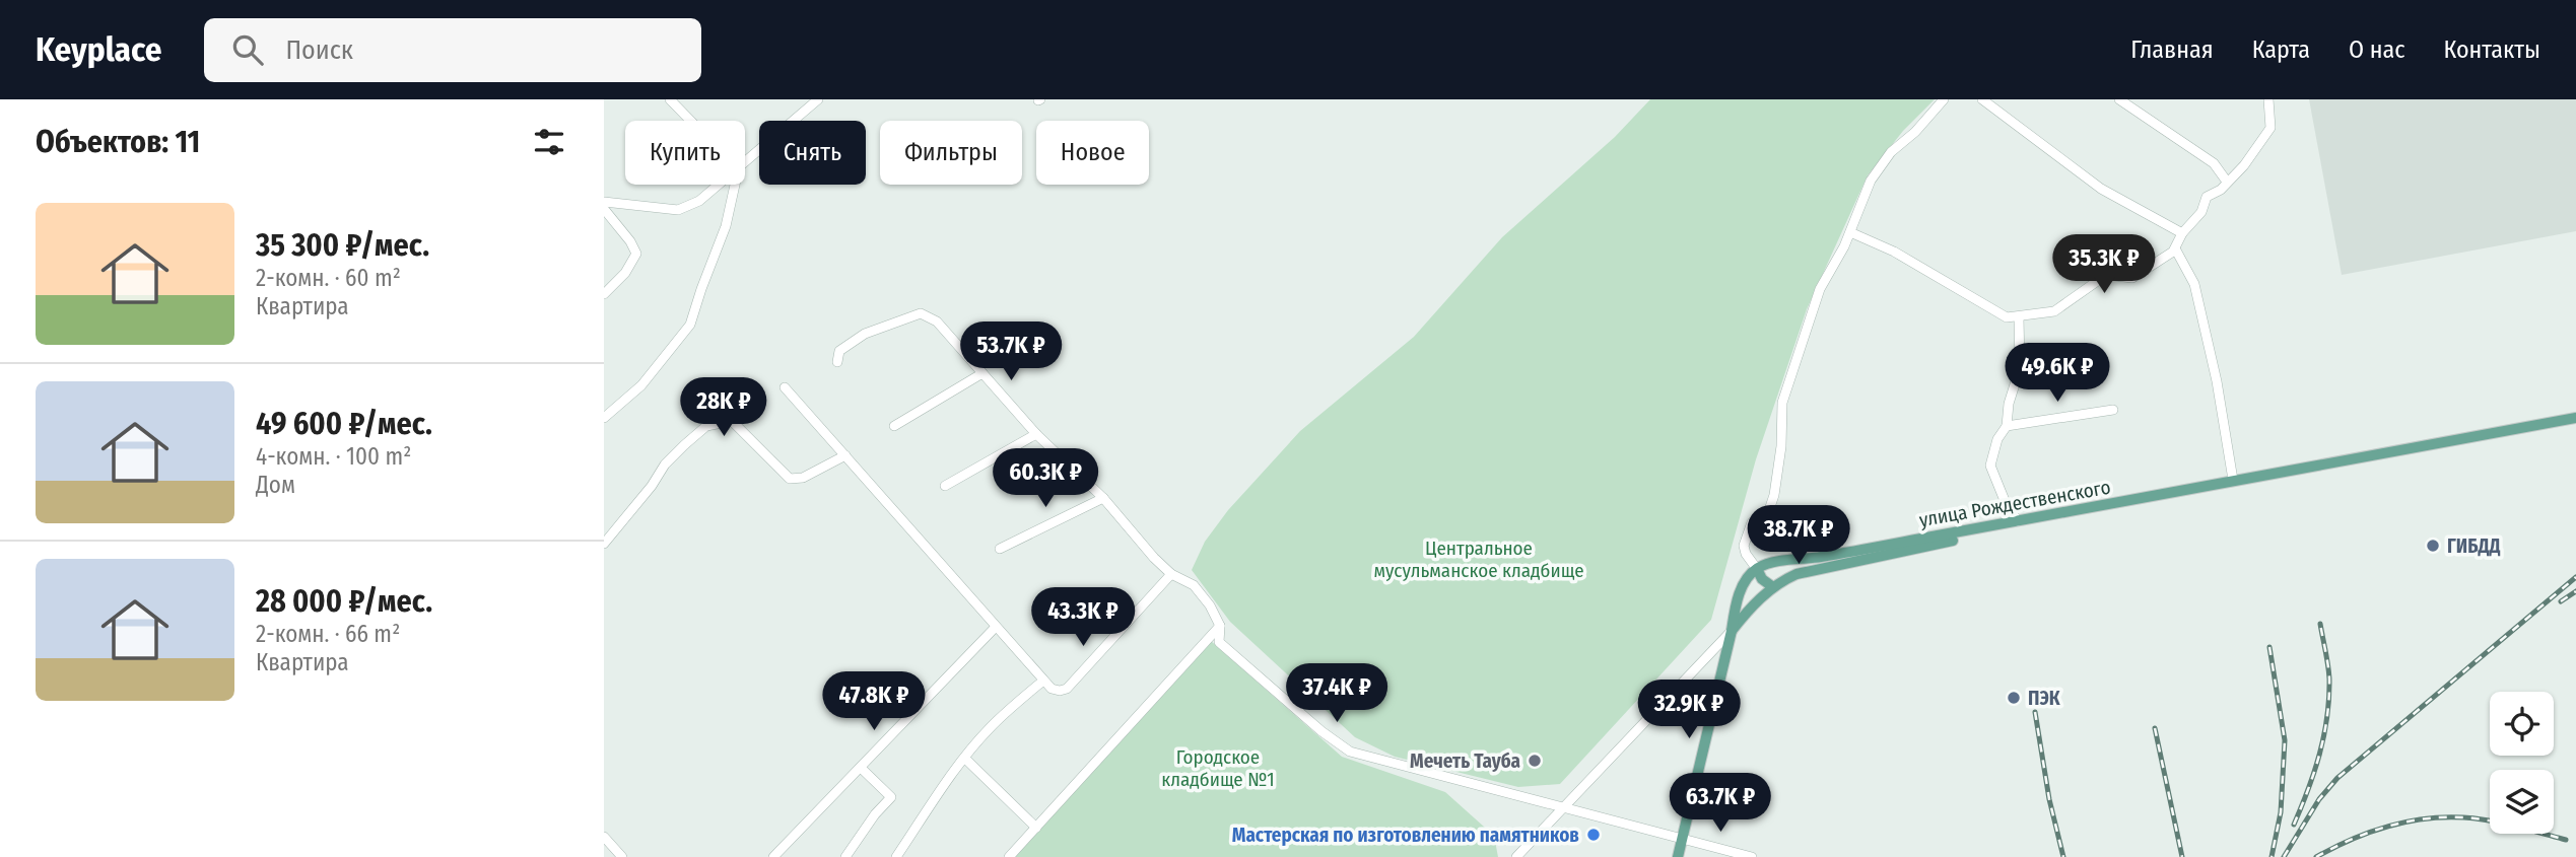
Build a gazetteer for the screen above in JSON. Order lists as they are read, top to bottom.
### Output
{
  "streets": {
    "main road": ["улица Рождественского"]
  },
  "parks": ["Центральное мусульманское кладбище", "Городское кладбище №1"],
  "places": [
    "ГИБДД",
    "ПЭК",
    "Мечеть Тауба",
    "Мастерская по изготовлению памятников"
  ],
  "page": {
    "header": "Keyplace",
    "search": "Поиск",
    "nav": [
      "Главная",
      "Карта",
      "О нас",
      "Контакты"
    ],
    "heading": "Объектов: 11",
    "chip": [
      "Купить",
      "Снять",
      "Фильтры",
      "Новое"
    ],
    "list": [
      {
        "name": "35 300 ₽/мес.",
        "note": "2-комн. · 60 m² · Квартира"
      },
      {
        "name": "49 600 ₽/мес.",
        "note": "4-комн. · 100 m² · Дом"
      },
      {
        "name": "28 000 ₽/мес.",
        "note": "2-комн. · 66 m² · Квартира"
      }
    ],
    "price": [
      "35.3K ₽",
      "53.7K ₽",
      "49.6K ₽",
      "28K ₽",
      "60.3K ₽",
      "38.7K ₽",
      "43.3K ₽",
      "37.4K ₽",
      "47.8K ₽",
      "32.9K ₽",
      "63.7K ₽"
    ]
  }
}
